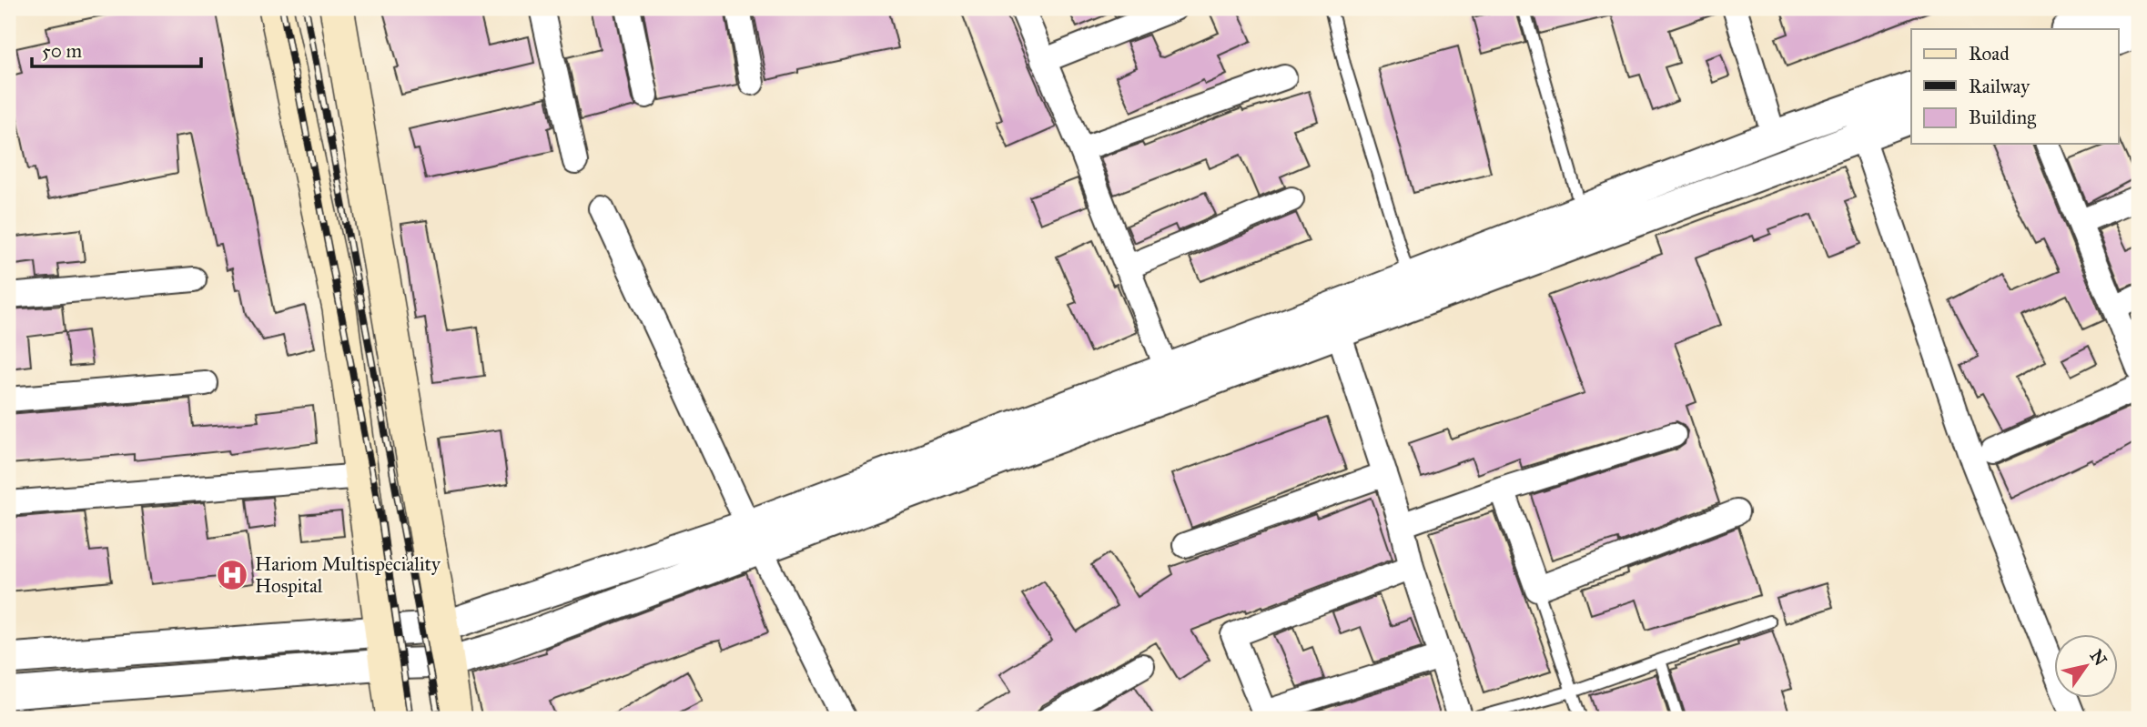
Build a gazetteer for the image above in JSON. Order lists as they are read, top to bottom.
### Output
{
  "places": {
    "hospital": ["Hariom Multispeciality Hospital"]
  },
  "legend": ["Road", "Railway", "Building"],
  "scale_bar": "50 m",
  "north": "top right"
}
